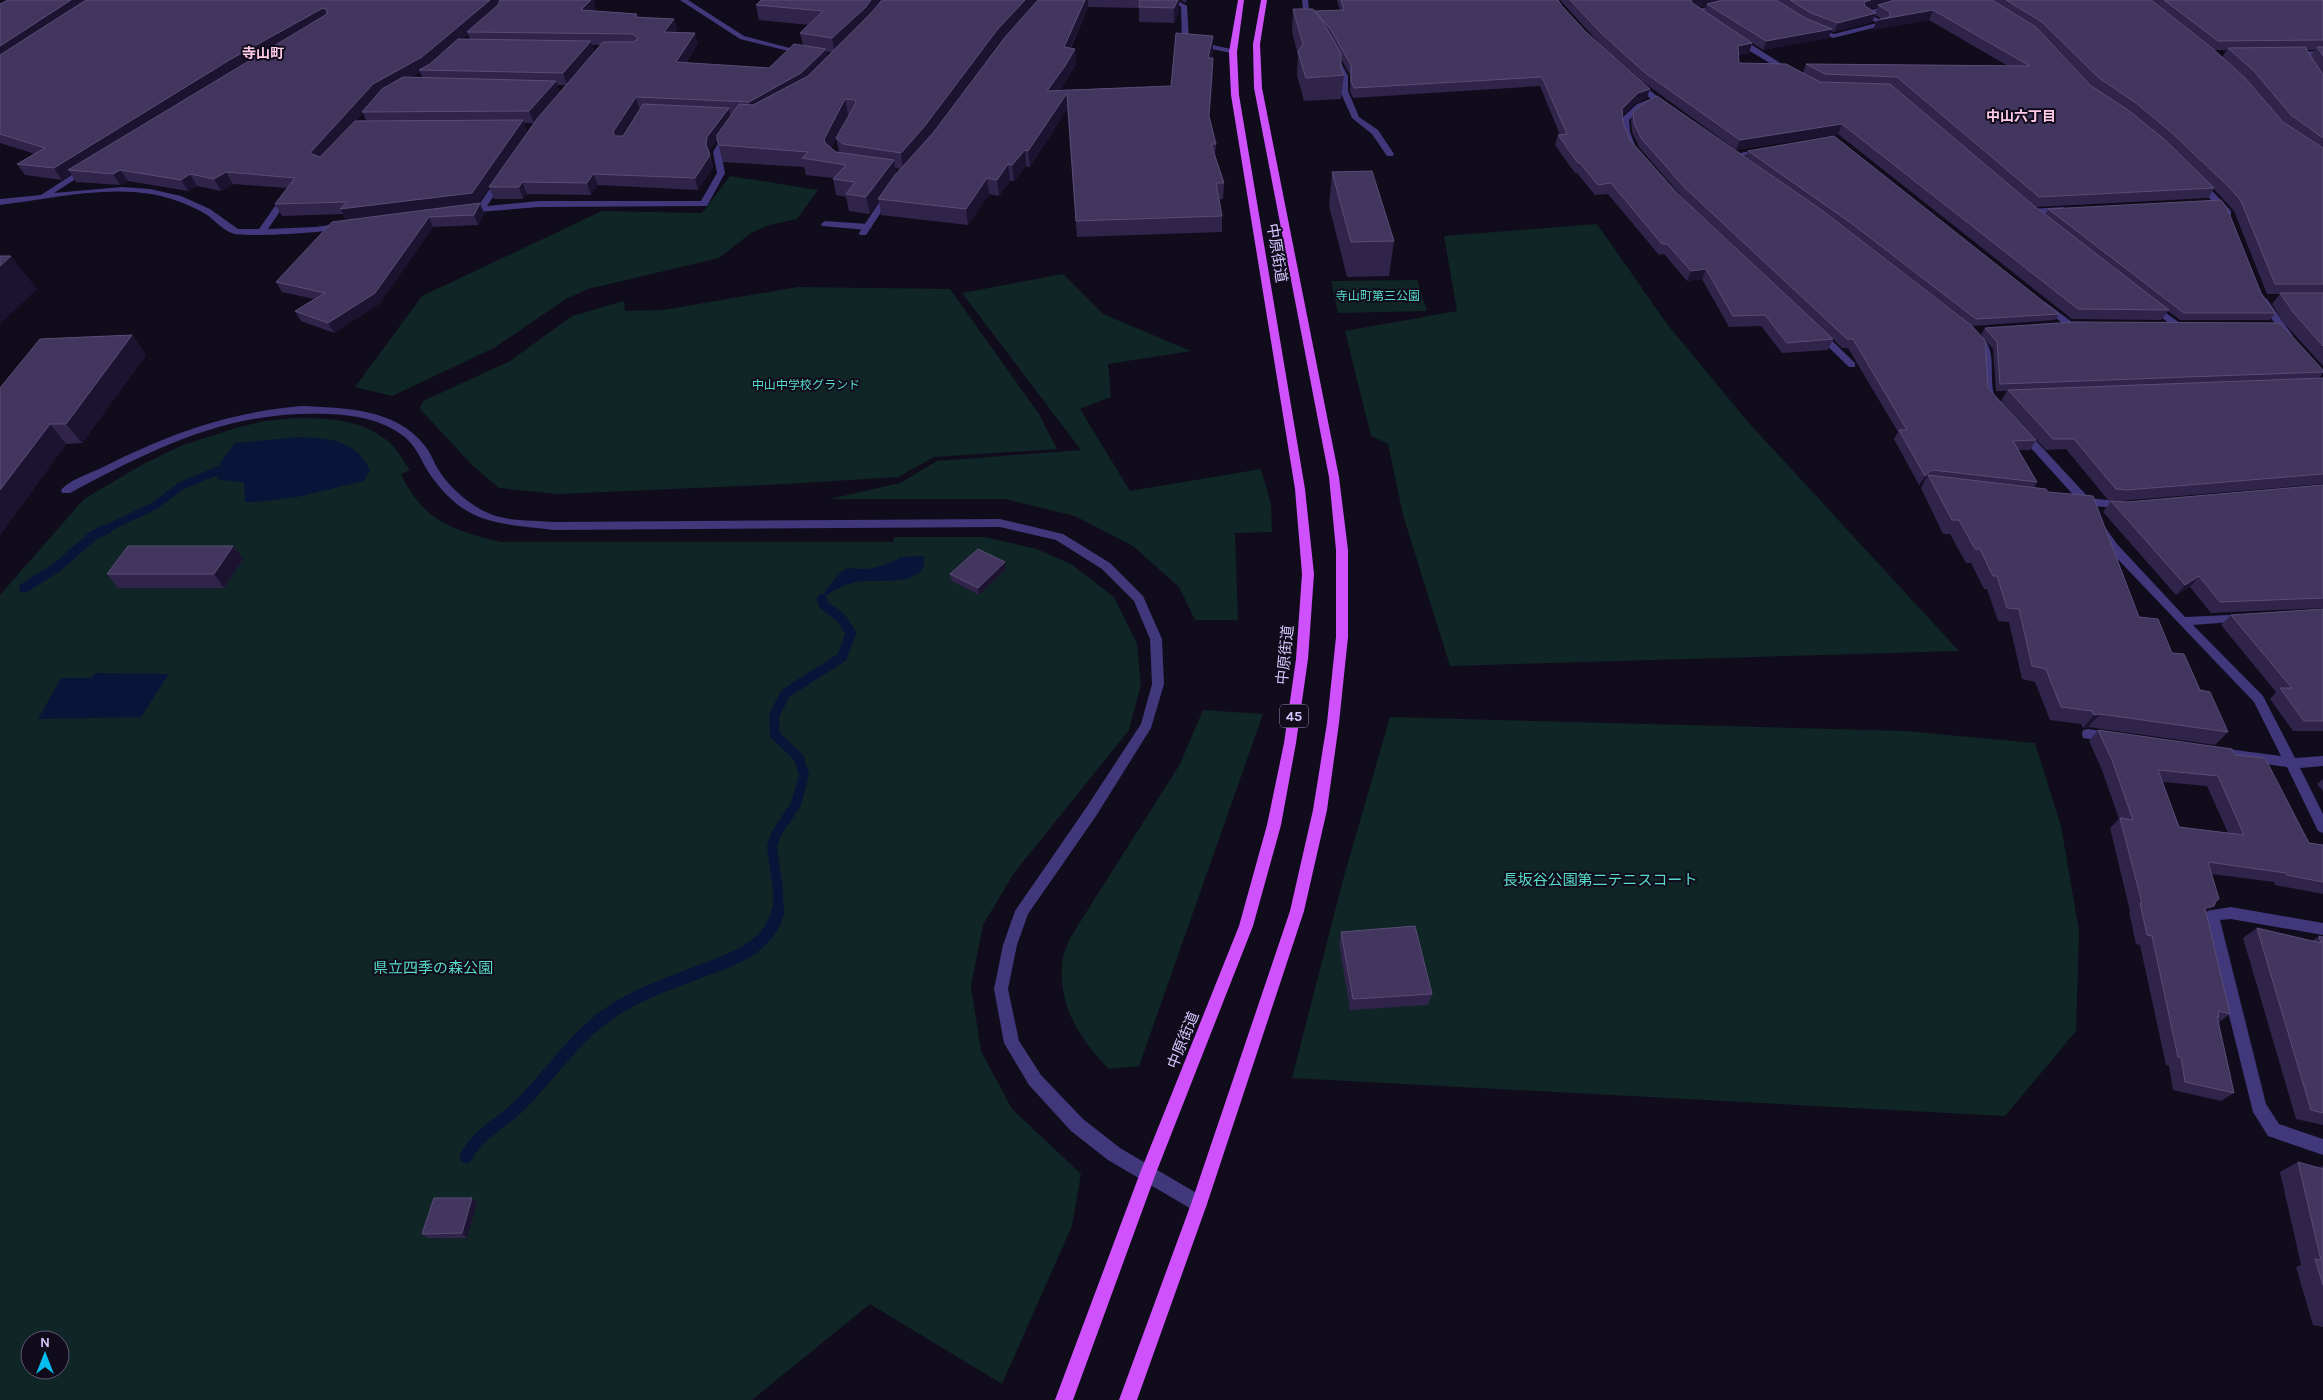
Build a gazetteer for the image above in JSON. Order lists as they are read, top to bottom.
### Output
{
  "streets": {
    "main road": ["中原街道", "45"]
  },
  "districts": ["寺山町", "中山六丁目"],
  "parks": [
    "寺山町第三公園",
    "中山中学校グランド",
    "長坂谷公園第二テニスコート",
    "県立四季の森公園"
  ],
  "north": "top"
}
